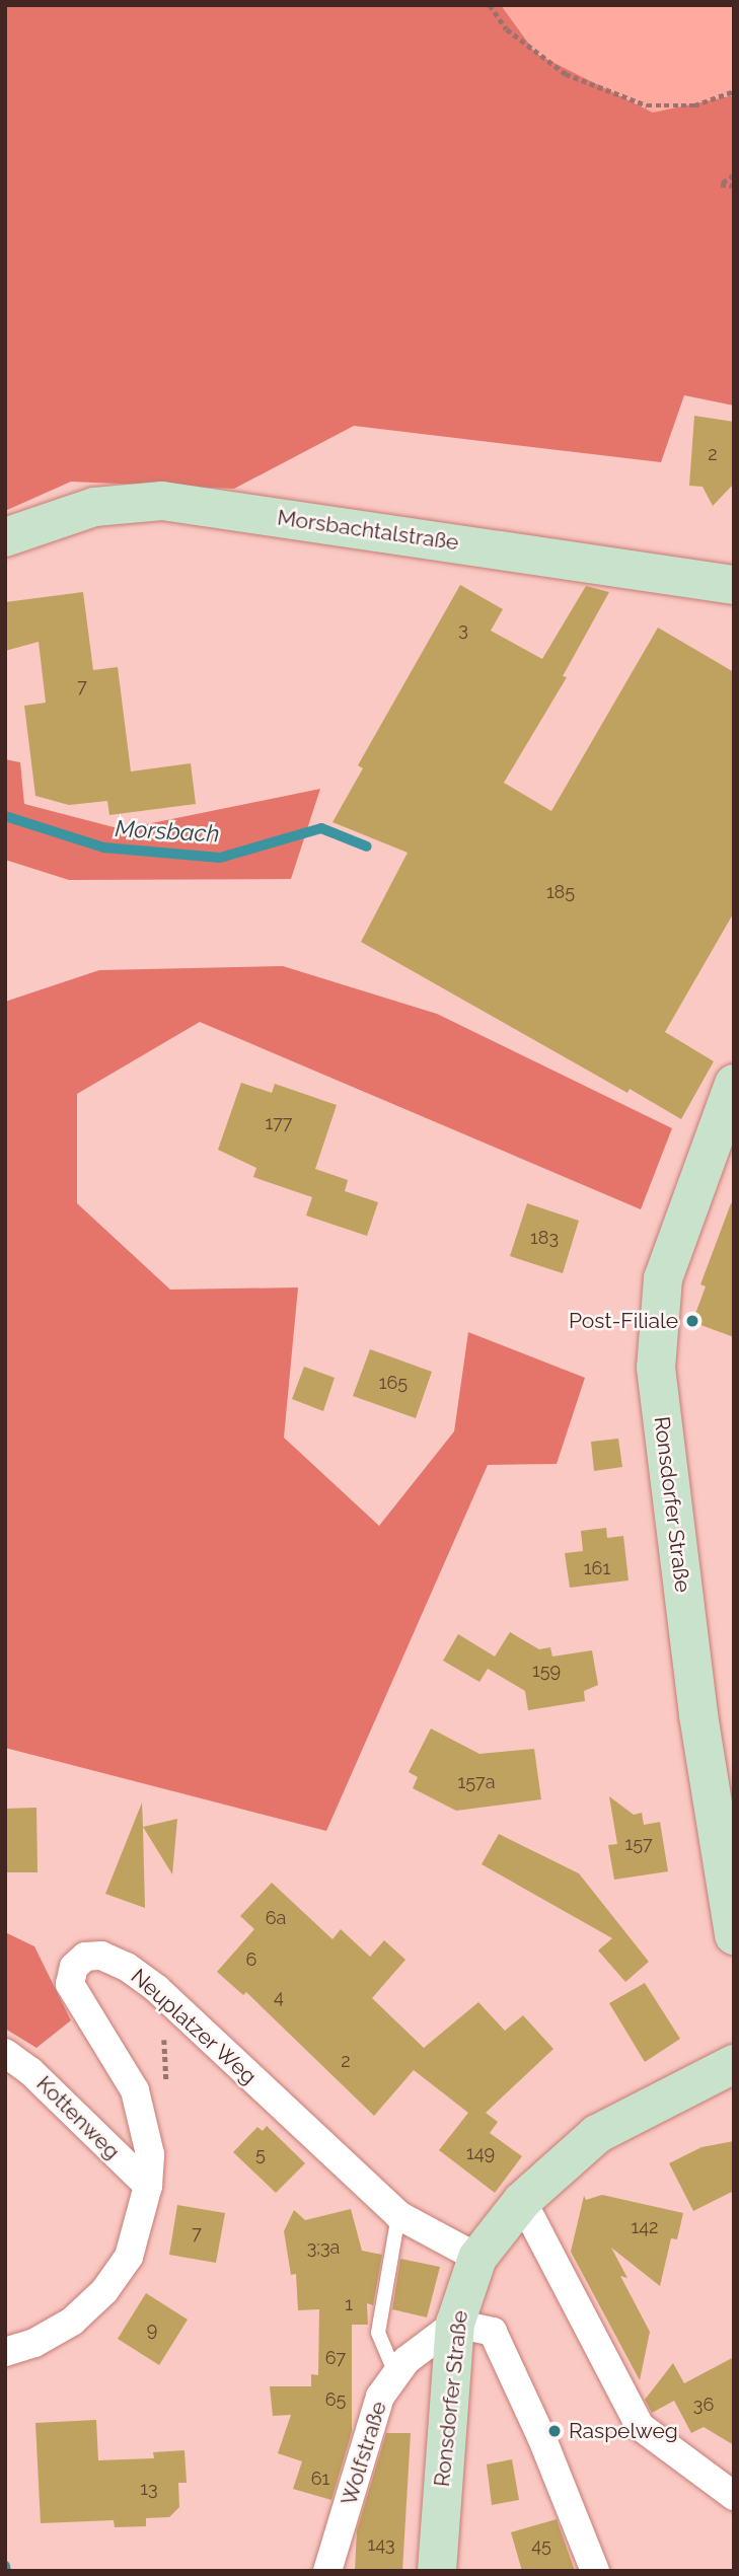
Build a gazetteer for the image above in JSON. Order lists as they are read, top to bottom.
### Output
{
  "streets": {
    "main road": ["Morsbachtalstraße", "Ronsdorfer Straße"],
    "street": ["Neuplatzer Weg", "Kottenweg", "Wolfstraße"]
  },
  "crossings": [
    ["Ronsdorfer Straße", "Neuplatzer Weg"],
    ["Ronsdorfer Straße", "Wolfstraße"],
    ["Neuplatzer Weg", "Kottenweg"]
  ],
  "water": ["Morsbach"],
  "places": ["Post-Filiale", "Raspelweg"],
  "house_numbers": [
    "2",
    "3",
    "7",
    "185",
    "177",
    "183",
    "165",
    "161",
    "159",
    "157a",
    "157",
    "6a",
    "6",
    "4",
    "2",
    "149",
    "5",
    "142",
    "7",
    "3;3a",
    "1",
    "9",
    "67",
    "65",
    "36",
    "61",
    "13",
    "143",
    "45"
  ]
}
